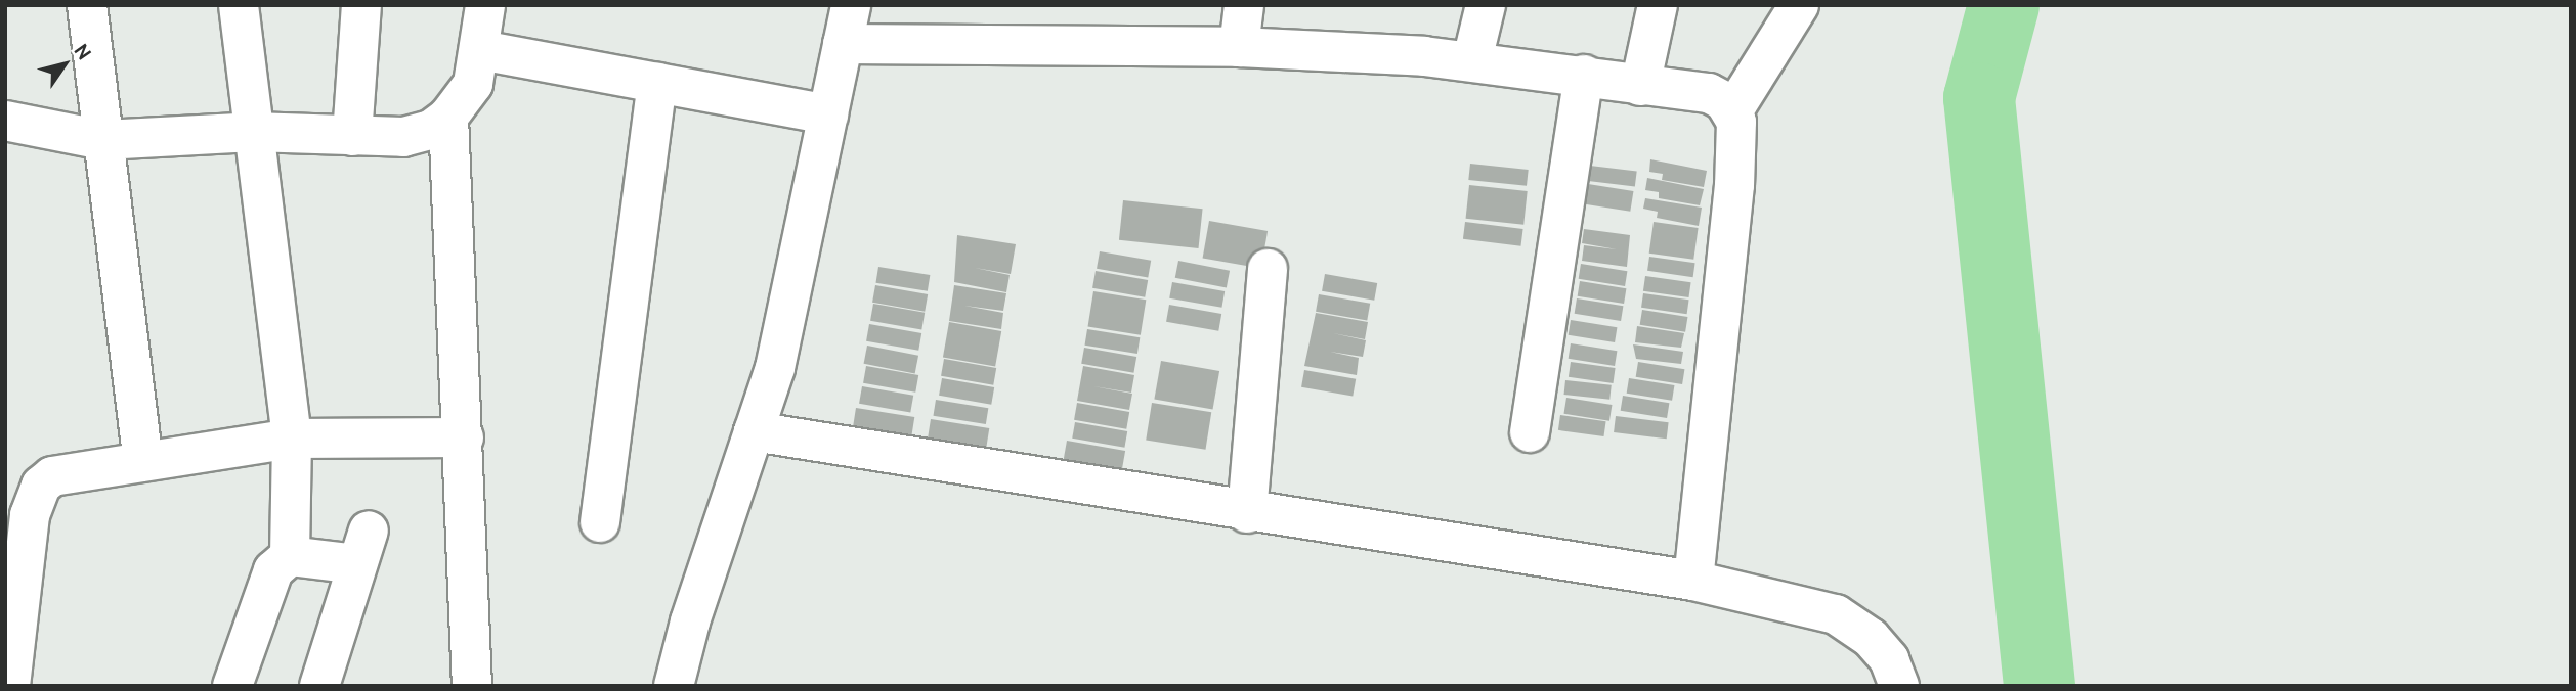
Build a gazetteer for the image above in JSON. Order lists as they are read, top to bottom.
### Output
{
  "north": "top right"
}
